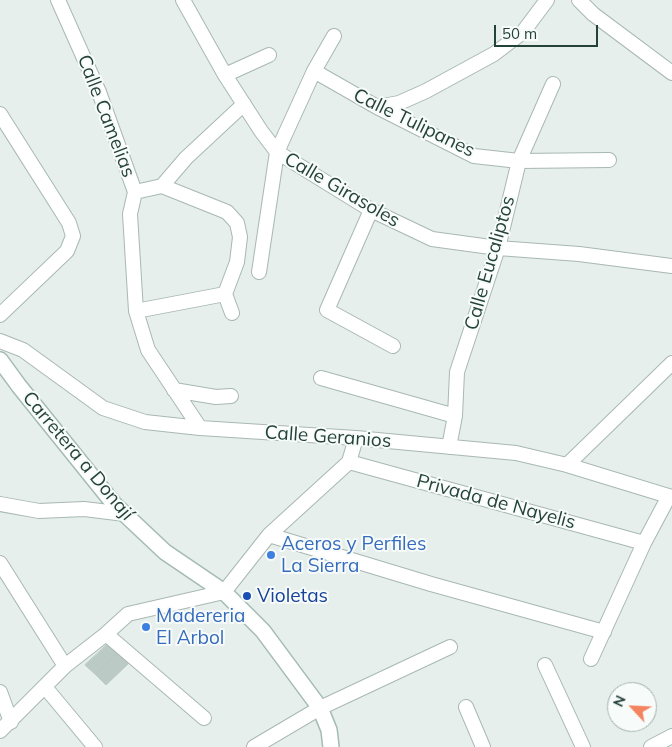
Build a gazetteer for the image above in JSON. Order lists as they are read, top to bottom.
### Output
{
  "streets": {
    "main road": ["Carretera a Donají"],
    "street": [
      "Calle Camelias",
      "Calle Tulipanes",
      "Calle Girasoles",
      "Calle Eucaliptos",
      "Calle Geranios",
      "Privada de Nayelis"
    ]
  },
  "crossings": [
    ["Calle Camelias", "Calle Geranios"],
    ["Calle Tulipanes", "Calle Eucaliptos"],
    ["Calle Girasoles", "Calle Eucaliptos"],
    ["Calle Eucaliptos", "Calle Geranios"]
  ],
  "places": ["Aceros y Perfiles La Sierra", "Violetas", "Madereria El Arbol"],
  "scale_bar": "50 m",
  "north": "top left"
}
